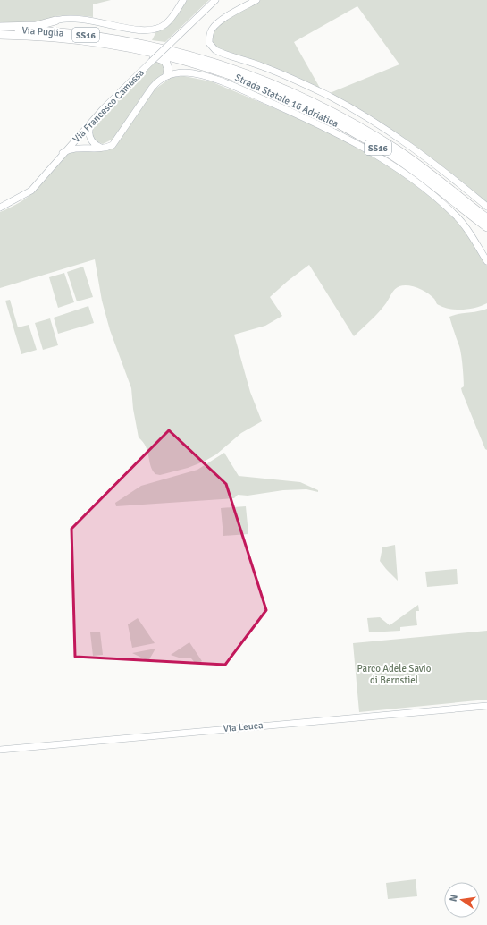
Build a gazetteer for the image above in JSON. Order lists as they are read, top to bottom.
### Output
{
  "streets": {
    "highway": ["Via Puglia", "SS16", "Strada Statale 16 Adriatica"],
    "street": ["Via Francesco Camassa", "Via Leuca"]
  },
  "crossings": [
    ["Via Puglia", "Strada Statale 16 Adriatica"],
    ["Via Puglia", "Via Francesco Camassa"],
    ["Strada Statale 16 Adriatica", "Via Francesco Camassa"]
  ],
  "parks": ["Parco Adele Savio di Bernstiel"],
  "north": "left"
}
